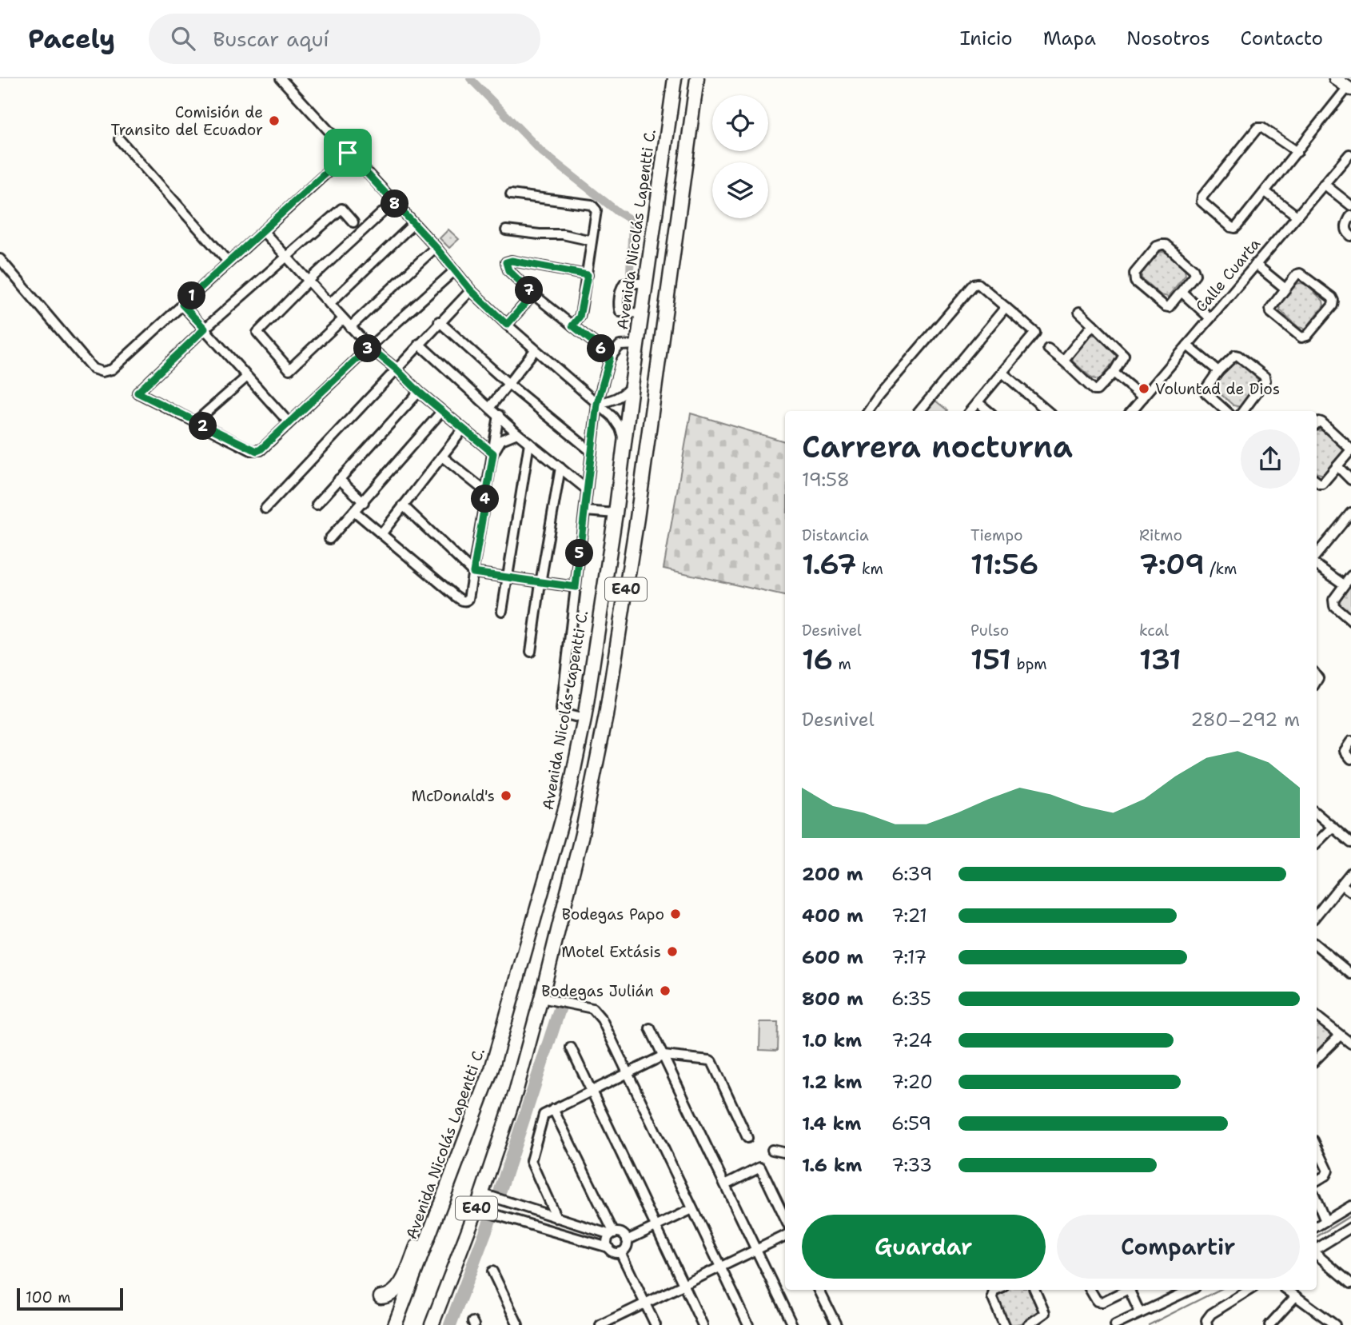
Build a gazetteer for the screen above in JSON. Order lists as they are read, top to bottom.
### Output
{
  "streets": {
    "highway": ["Avenida Nicolás Lapentti C.", "E40"],
    "street": ["Calle Cuarta"]
  },
  "places": [
    "Comisión de Transito del Ecuador",
    "Voluntad de Dios",
    "McDonald's",
    "Bodegas Papo",
    "Motel Extásis",
    "Bodegas Julián"
  ],
  "scale_bar": "100 m",
  "page": {
    "header": "Pacely",
    "search": "Buscar aquí",
    "nav": [
      "Inicio",
      "Mapa",
      "Nosotros",
      "Contacto"
    ],
    "pins": [
      "8",
      "7",
      "1",
      "3",
      "6",
      "2",
      "4",
      "5"
    ],
    "heading": ["Carrera nocturna", "19:58"],
    "stats": [
      ["Distancia", "1.67 km"],
      ["Tiempo", "11:56"],
      ["Ritmo", "7:09 /km"],
      ["Desnivel", "16 m"],
      ["Pulso", "151 bpm"],
      ["kcal", "131"]
    ],
    "chart": ["Desnivel", "280–292 m"],
    "list": [
      {
        "name": "200 m",
        "note": "6:39"
      },
      {
        "name": "400 m",
        "note": "7:21"
      },
      {
        "name": "600 m",
        "note": "7:17"
      },
      {
        "name": "800 m",
        "note": "6:35"
      },
      {
        "name": "1.0 km",
        "note": "7:24"
      },
      {
        "name": "1.2 km",
        "note": "7:20"
      },
      {
        "name": "1.4 km",
        "note": "6:59"
      },
      {
        "name": "1.6 km",
        "note": "7:33"
      }
    ],
    "buttons": ["Guardar", "Compartir"],
    "scale": "100 m"
  }
}
